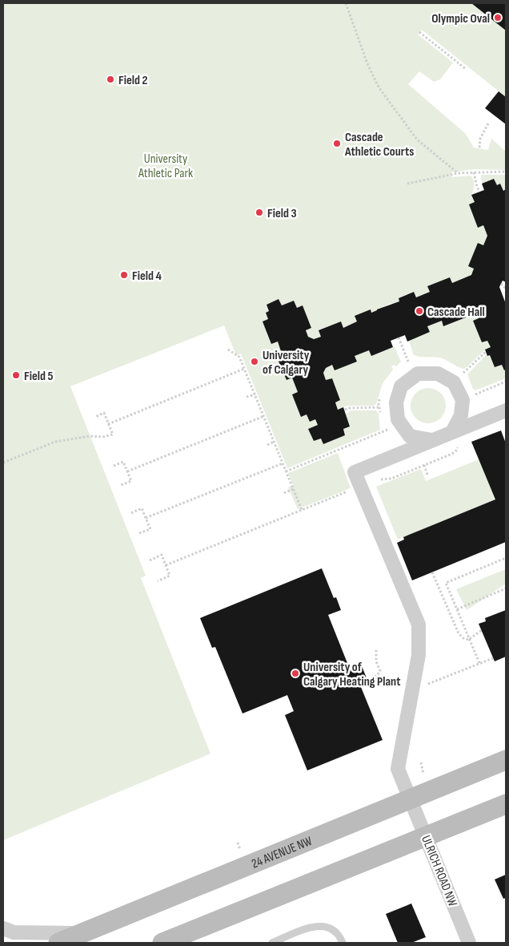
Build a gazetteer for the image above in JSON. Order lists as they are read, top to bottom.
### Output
{
  "streets": {
    "street": ["24 AVENUE NW", "ULRICH ROAD NW"]
  },
  "crossings": [
    ["24 AVENUE NW", "ULRICH ROAD NW"]
  ],
  "parks": ["University Athletic Park"],
  "places": [
    "Olympic Oval",
    "Field 2",
    "Cascade Athletic Courts",
    "Field 3",
    "Field 4",
    "Cascade Hall",
    "University of Calgary",
    "Field 5",
    "University of Calgary Heating Plant"
  ]
}
